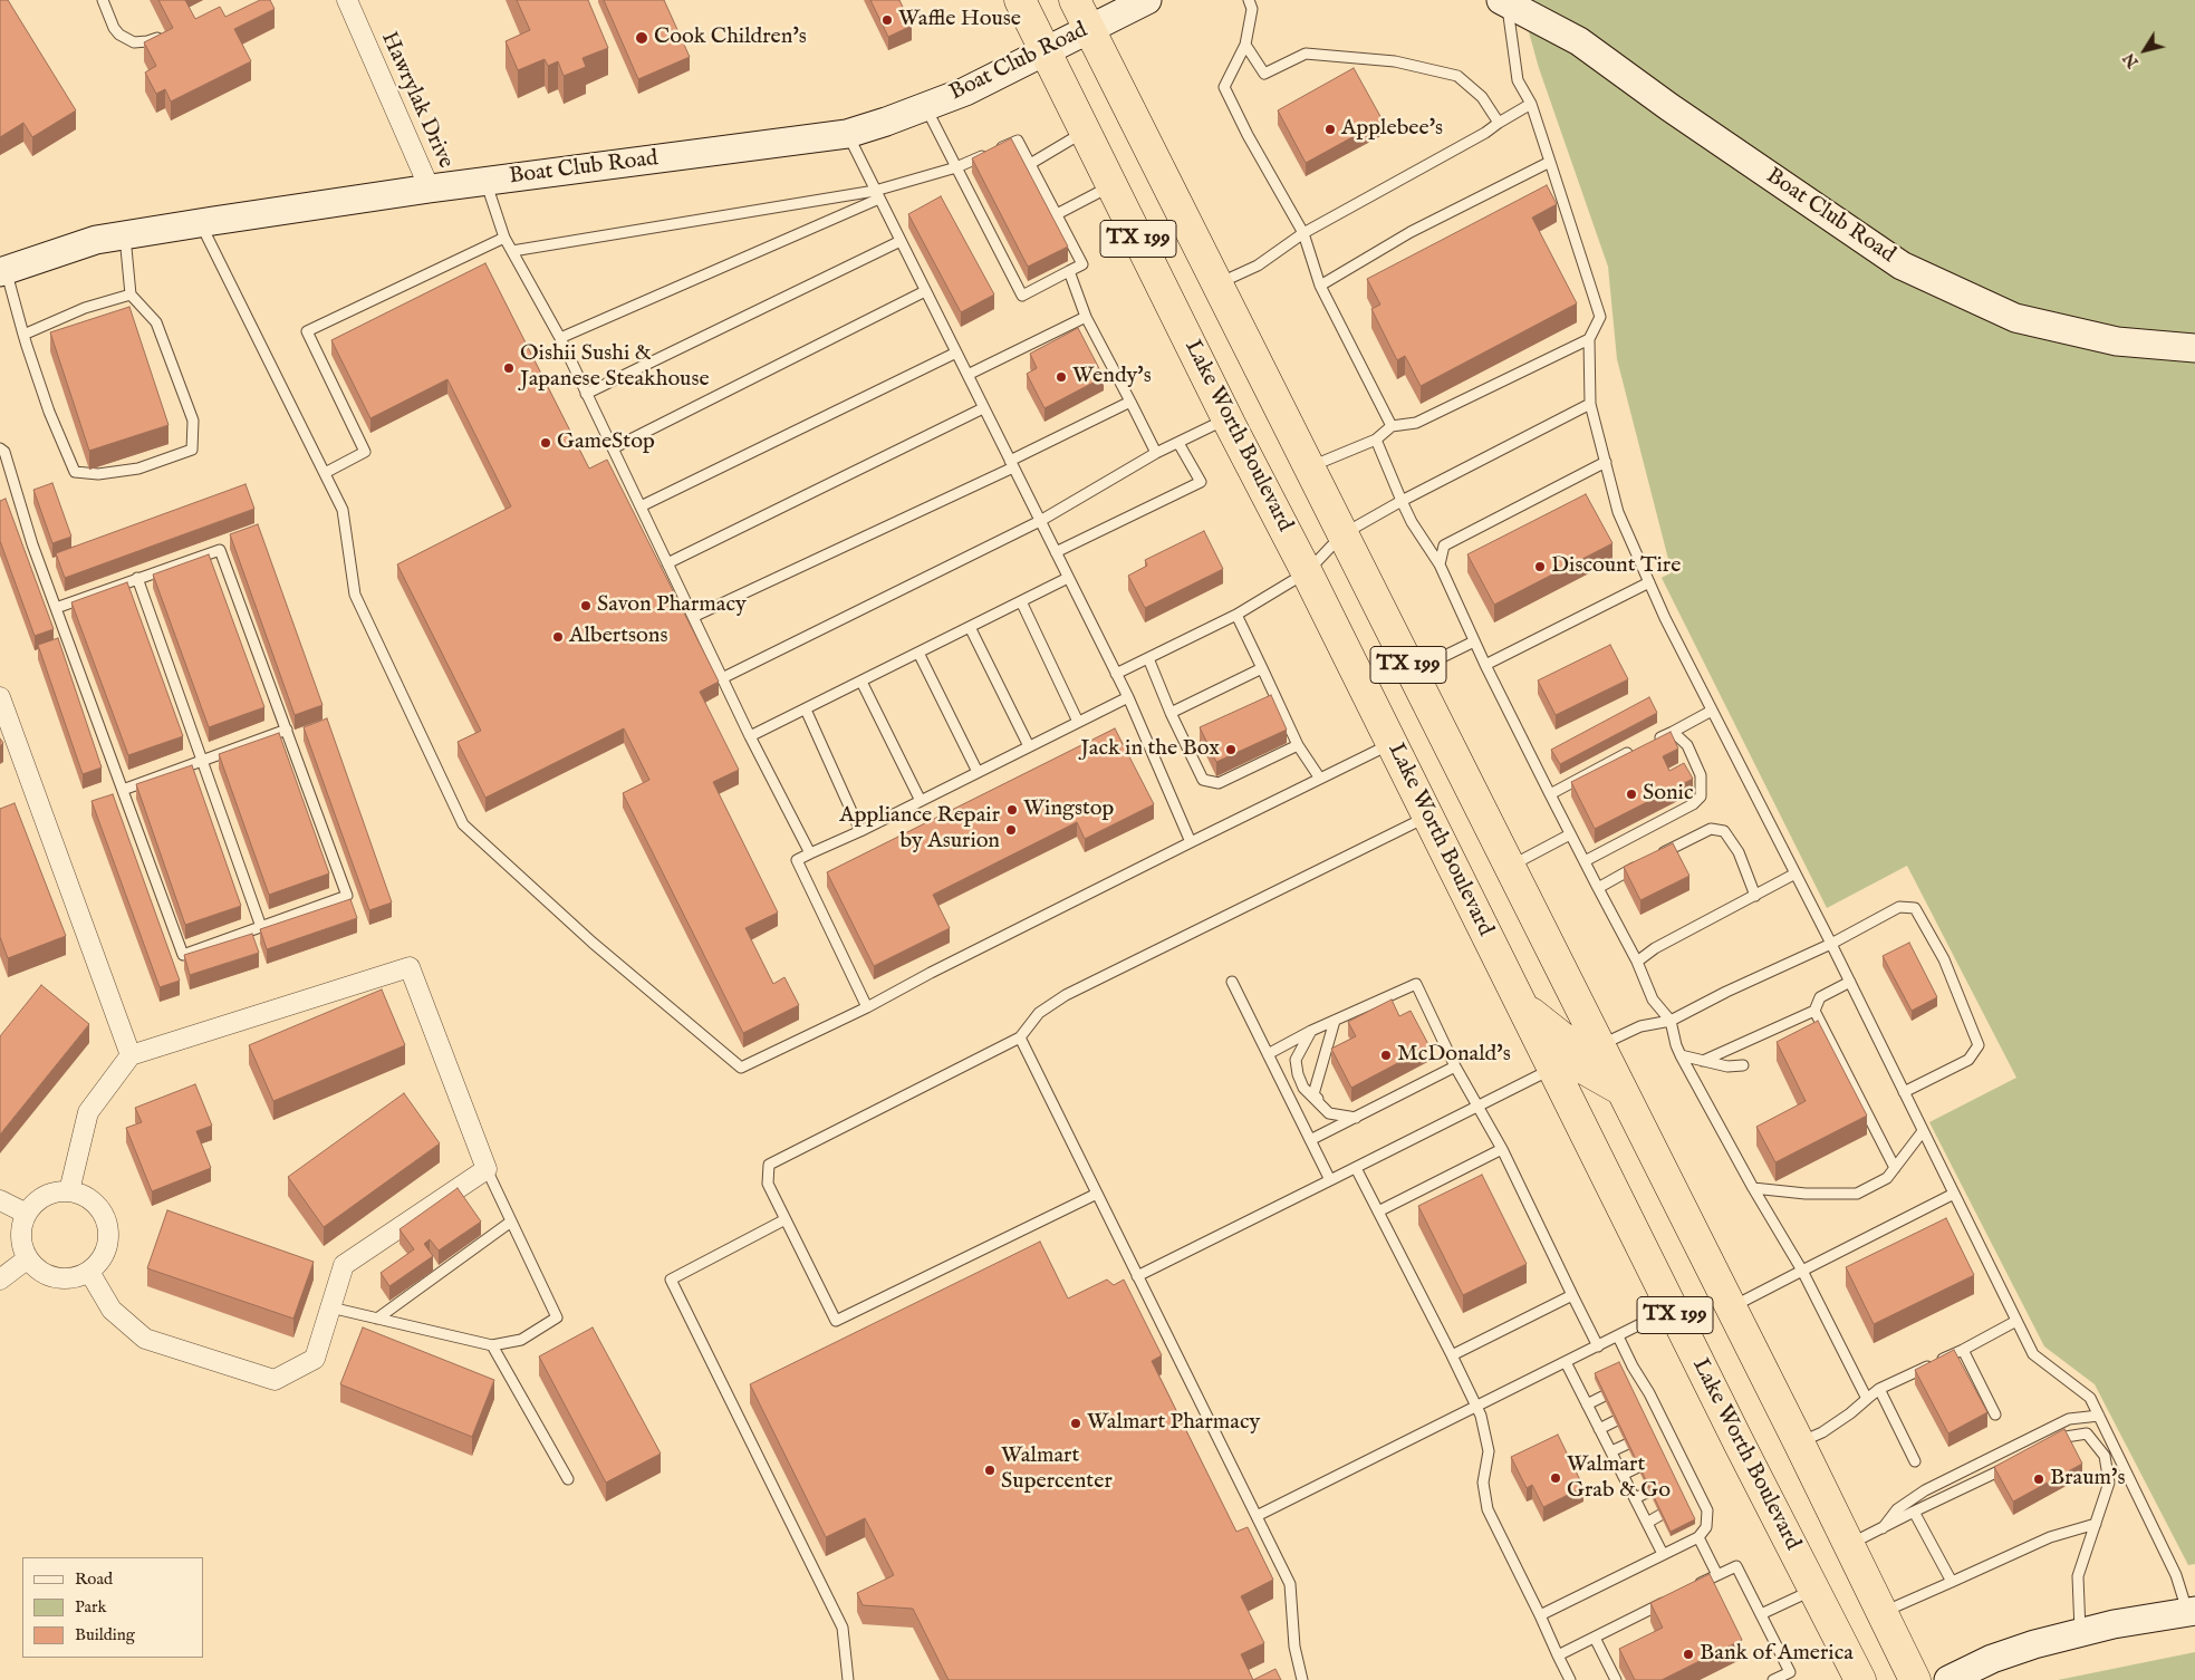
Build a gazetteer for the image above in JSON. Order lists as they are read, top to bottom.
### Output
{
  "streets": {
    "highway": ["TX 199", "Lake Worth Boulevard"],
    "main road": ["Boat Club Road"],
    "street": ["Hawrylak Drive"]
  },
  "crossings": [
    ["Boat Club Road", "Hawrylak Drive"],
    ["Boat Club Road", "TX 199"],
    ["Boat Club Road", "Lake Worth Boulevard"]
  ],
  "places": [
    "Waffle House",
    "Cook Children's",
    "Applebee's",
    "Oishii Sushi & Japanese Steakhouse",
    "Wendy's",
    "GameStop",
    "Discount Tire",
    "Savon Pharmacy",
    "Albertsons",
    "Jack in the Box",
    "Sonic",
    "Wingstop",
    "Appliance Repair by Asurion",
    "McDonald's",
    "Walmart Pharmacy",
    "Walmart Supercenter",
    "Walmart Grab & Go",
    "Braum's",
    "Bank of America"
  ],
  "legend": ["Road", "Park", "Building"],
  "north": "bottom left"
}
